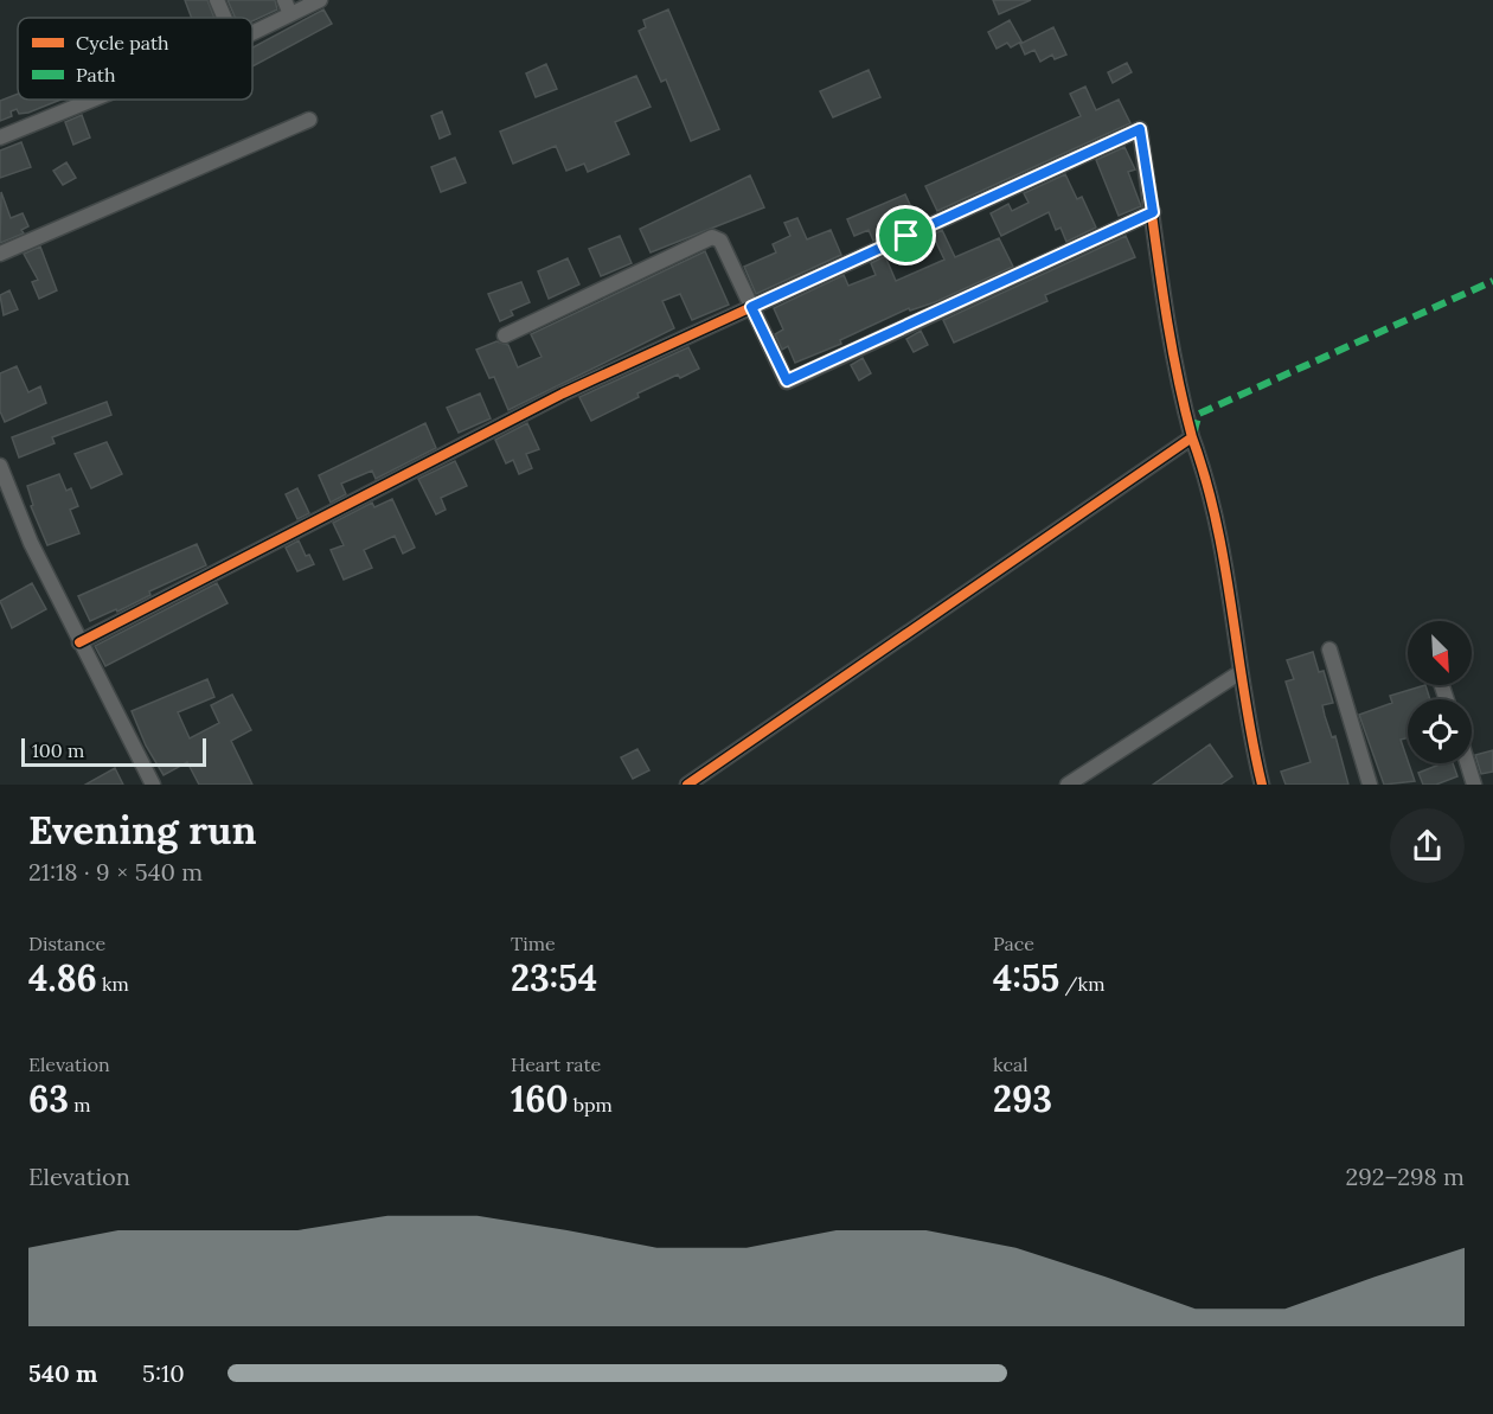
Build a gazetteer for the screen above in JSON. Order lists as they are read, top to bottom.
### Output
{
  "legend": ["Cycle path", "Path"],
  "scale_bar": "100 m",
  "north": "bottom right",
  "page": {
    "scale": "100 m",
    "heading": ["Evening run", "21:18 · 9 × 540 m"],
    "stats": [
      ["Distance", "4.86 km"],
      ["Time", "23:54"],
      ["Pace", "4:55 /km"],
      ["Elevation", "63 m"],
      ["Heart rate", "160 bpm"],
      ["kcal", "293"]
    ],
    "chart": ["Elevation", "292–298 m"],
    "list": [
      {
        "name": "540 m",
        "note": "5:10"
      }
    ]
  }
}
